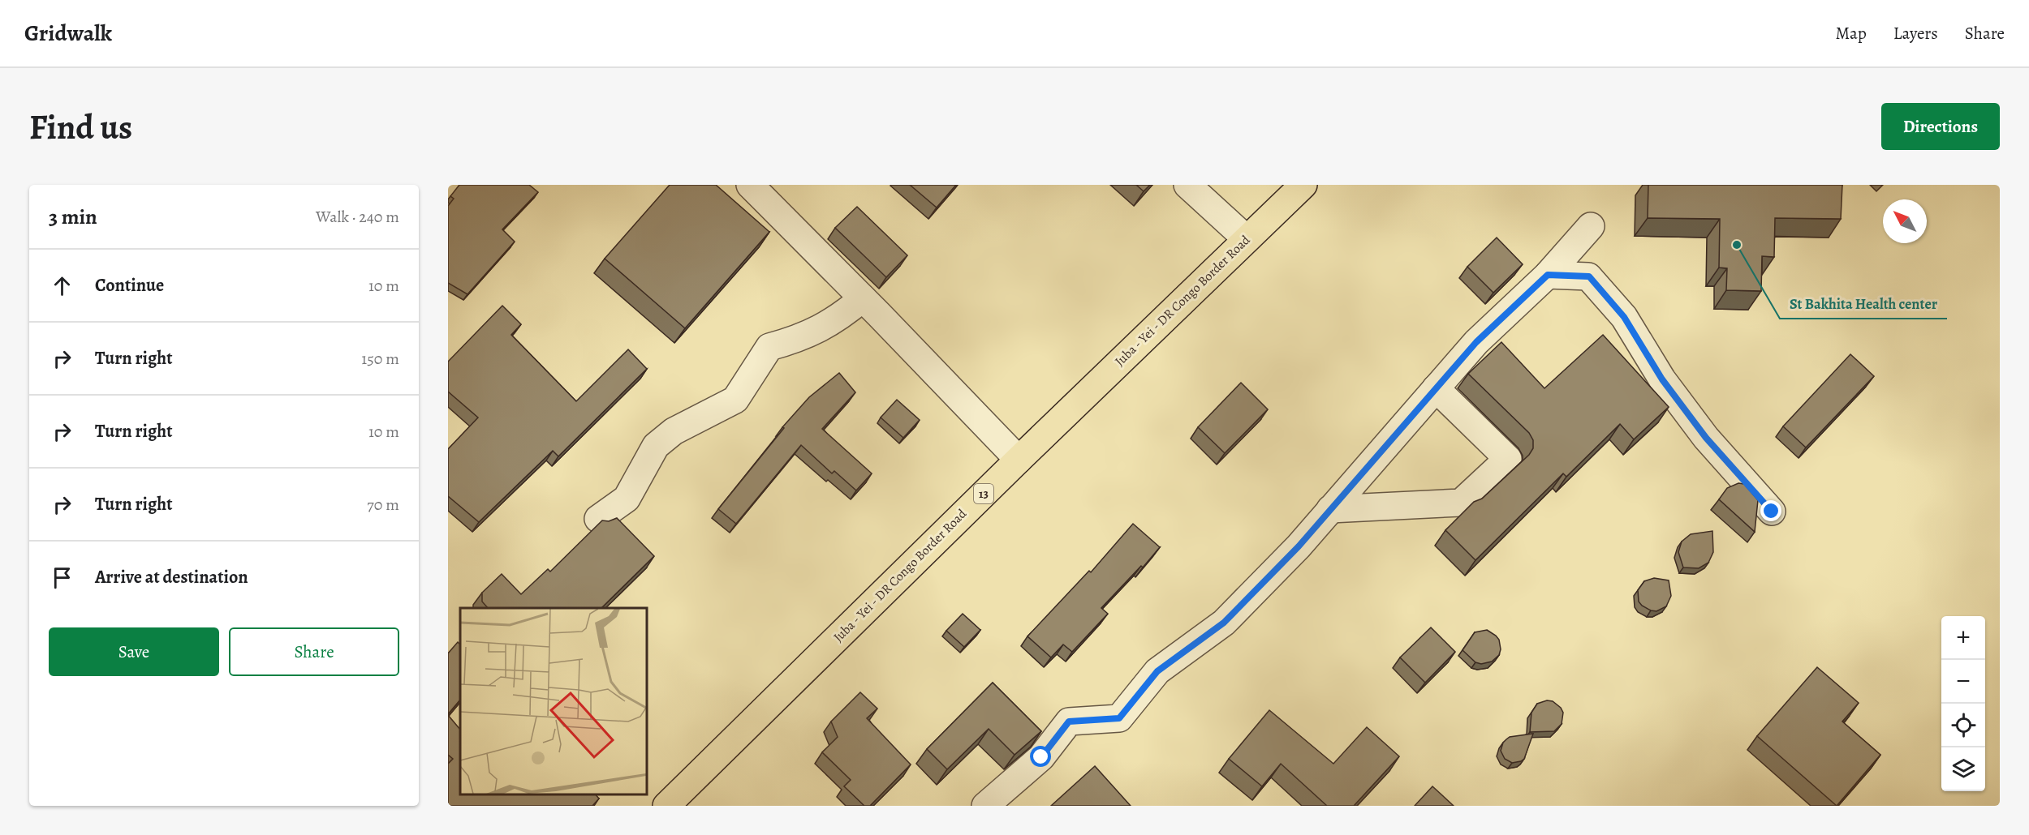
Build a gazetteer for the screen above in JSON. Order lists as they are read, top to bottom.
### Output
{
  "streets": {
    "main road": ["Juba - Yei - DR Congo Border Road", "13"]
  },
  "places": ["St Bakhita Health center"],
  "north": "top left",
  "page": {
    "header": "Gridwalk",
    "nav": ["Map", "Layers", "Share"],
    "buttons": [
      "Directions",
      ["Save", "Share"]
    ],
    "title": "Find us",
    "heading": ["3 min", "Walk · 240 m"],
    "list": [
      ["Continue", "10 m"],
      ["Turn right", "150 m"],
      ["Turn right", "10 m"],
      ["Turn right", "70 m"],
      "Arrive at destination"
    ],
    "map_buttons": ["+", "−"]
  }
}
